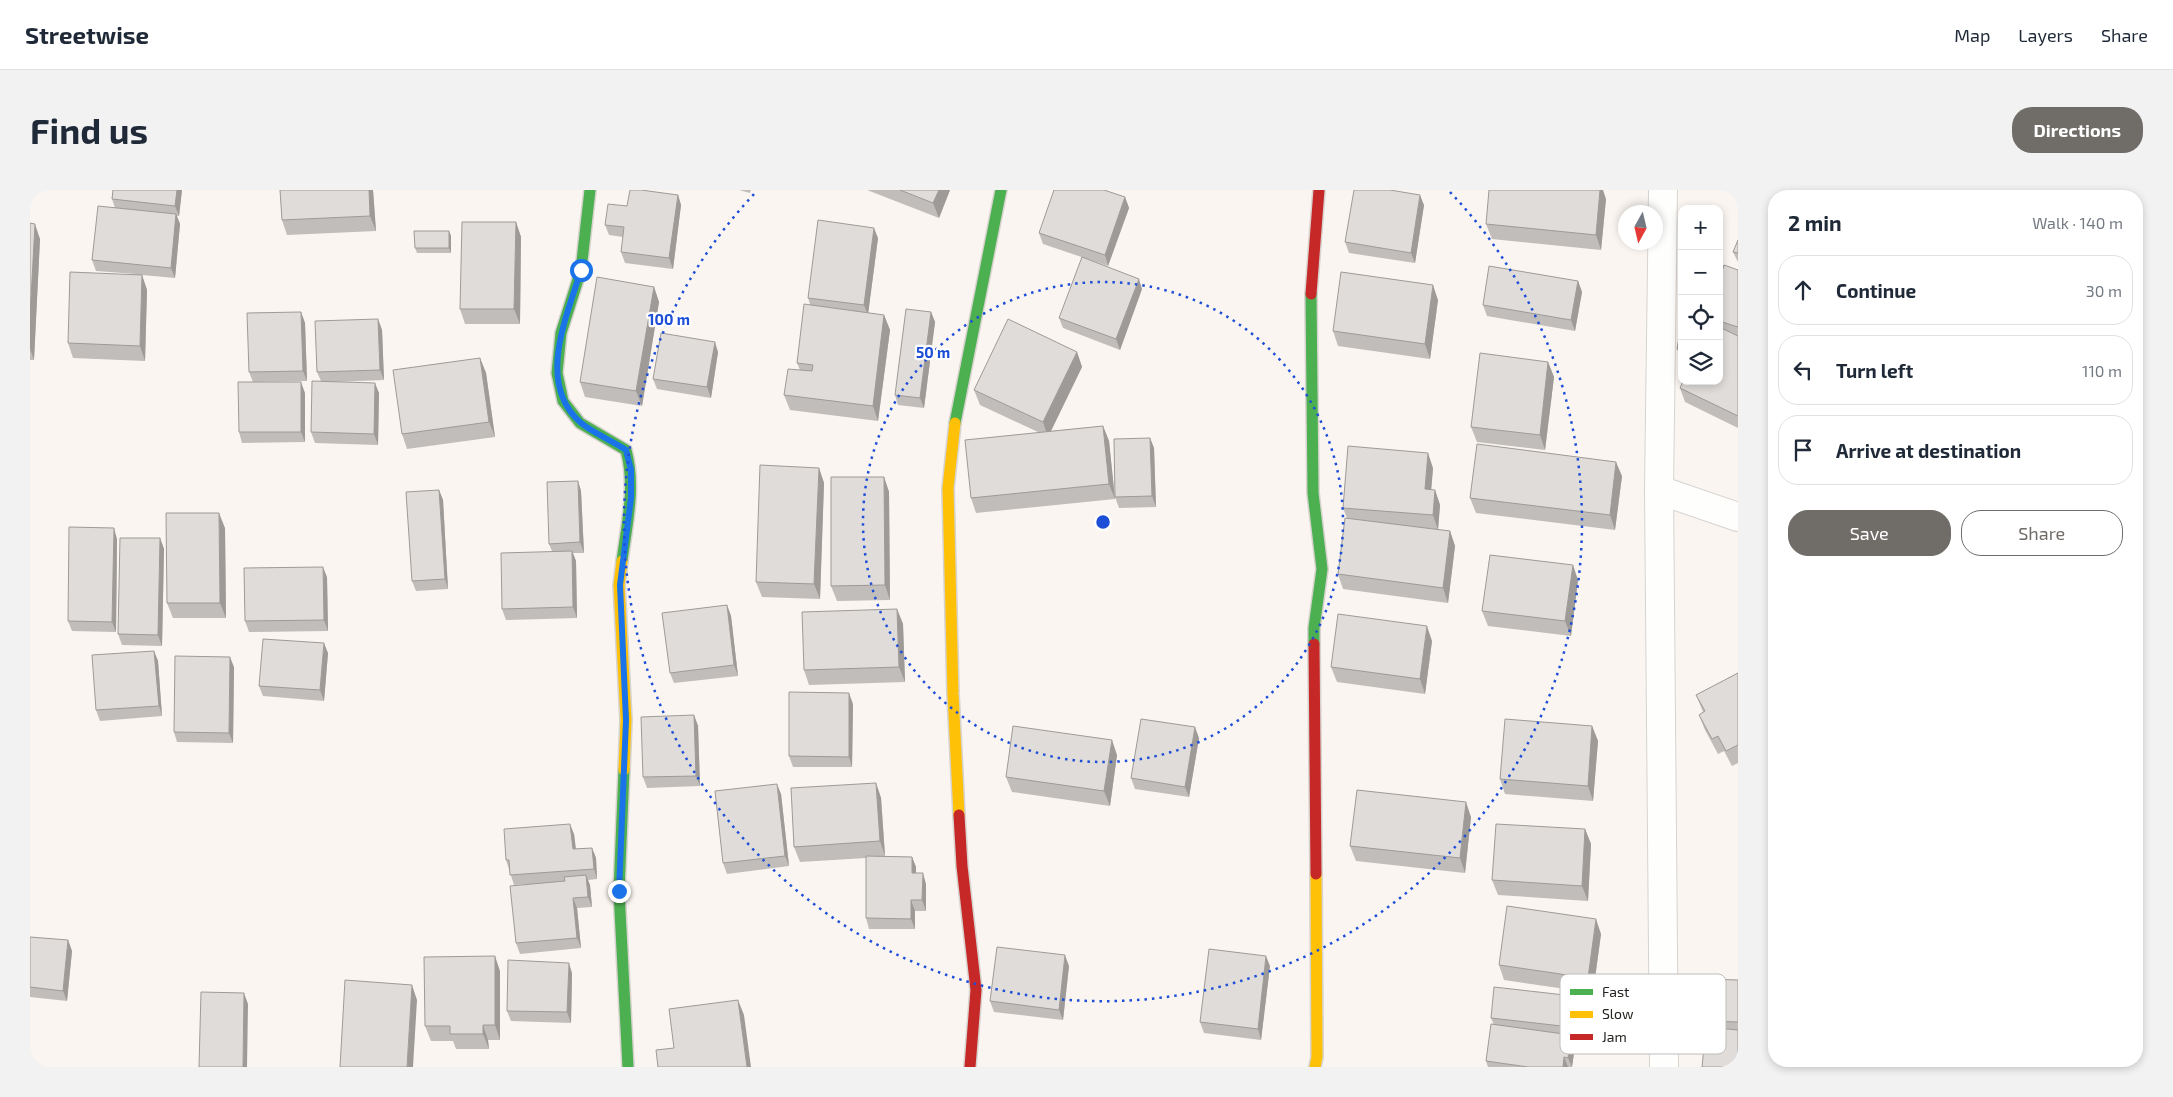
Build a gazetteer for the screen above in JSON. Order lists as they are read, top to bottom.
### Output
{
  "legend": ["Fast", "Slow", "Jam"],
  "north": "bottom",
  "page": {
    "header": "Streetwise",
    "nav": ["Map", "Layers", "Share"],
    "buttons": [
      "Directions",
      ["Save", "Share"]
    ],
    "title": "Find us",
    "heading": ["2 min", "Walk · 140 m"],
    "map_buttons": ["+", "−"],
    "list": [
      ["Continue", "30 m"],
      ["Turn left", "110 m"],
      "Arrive at destination"
    ]
  },
  "rings": ["100 m", "50 m"]
}
